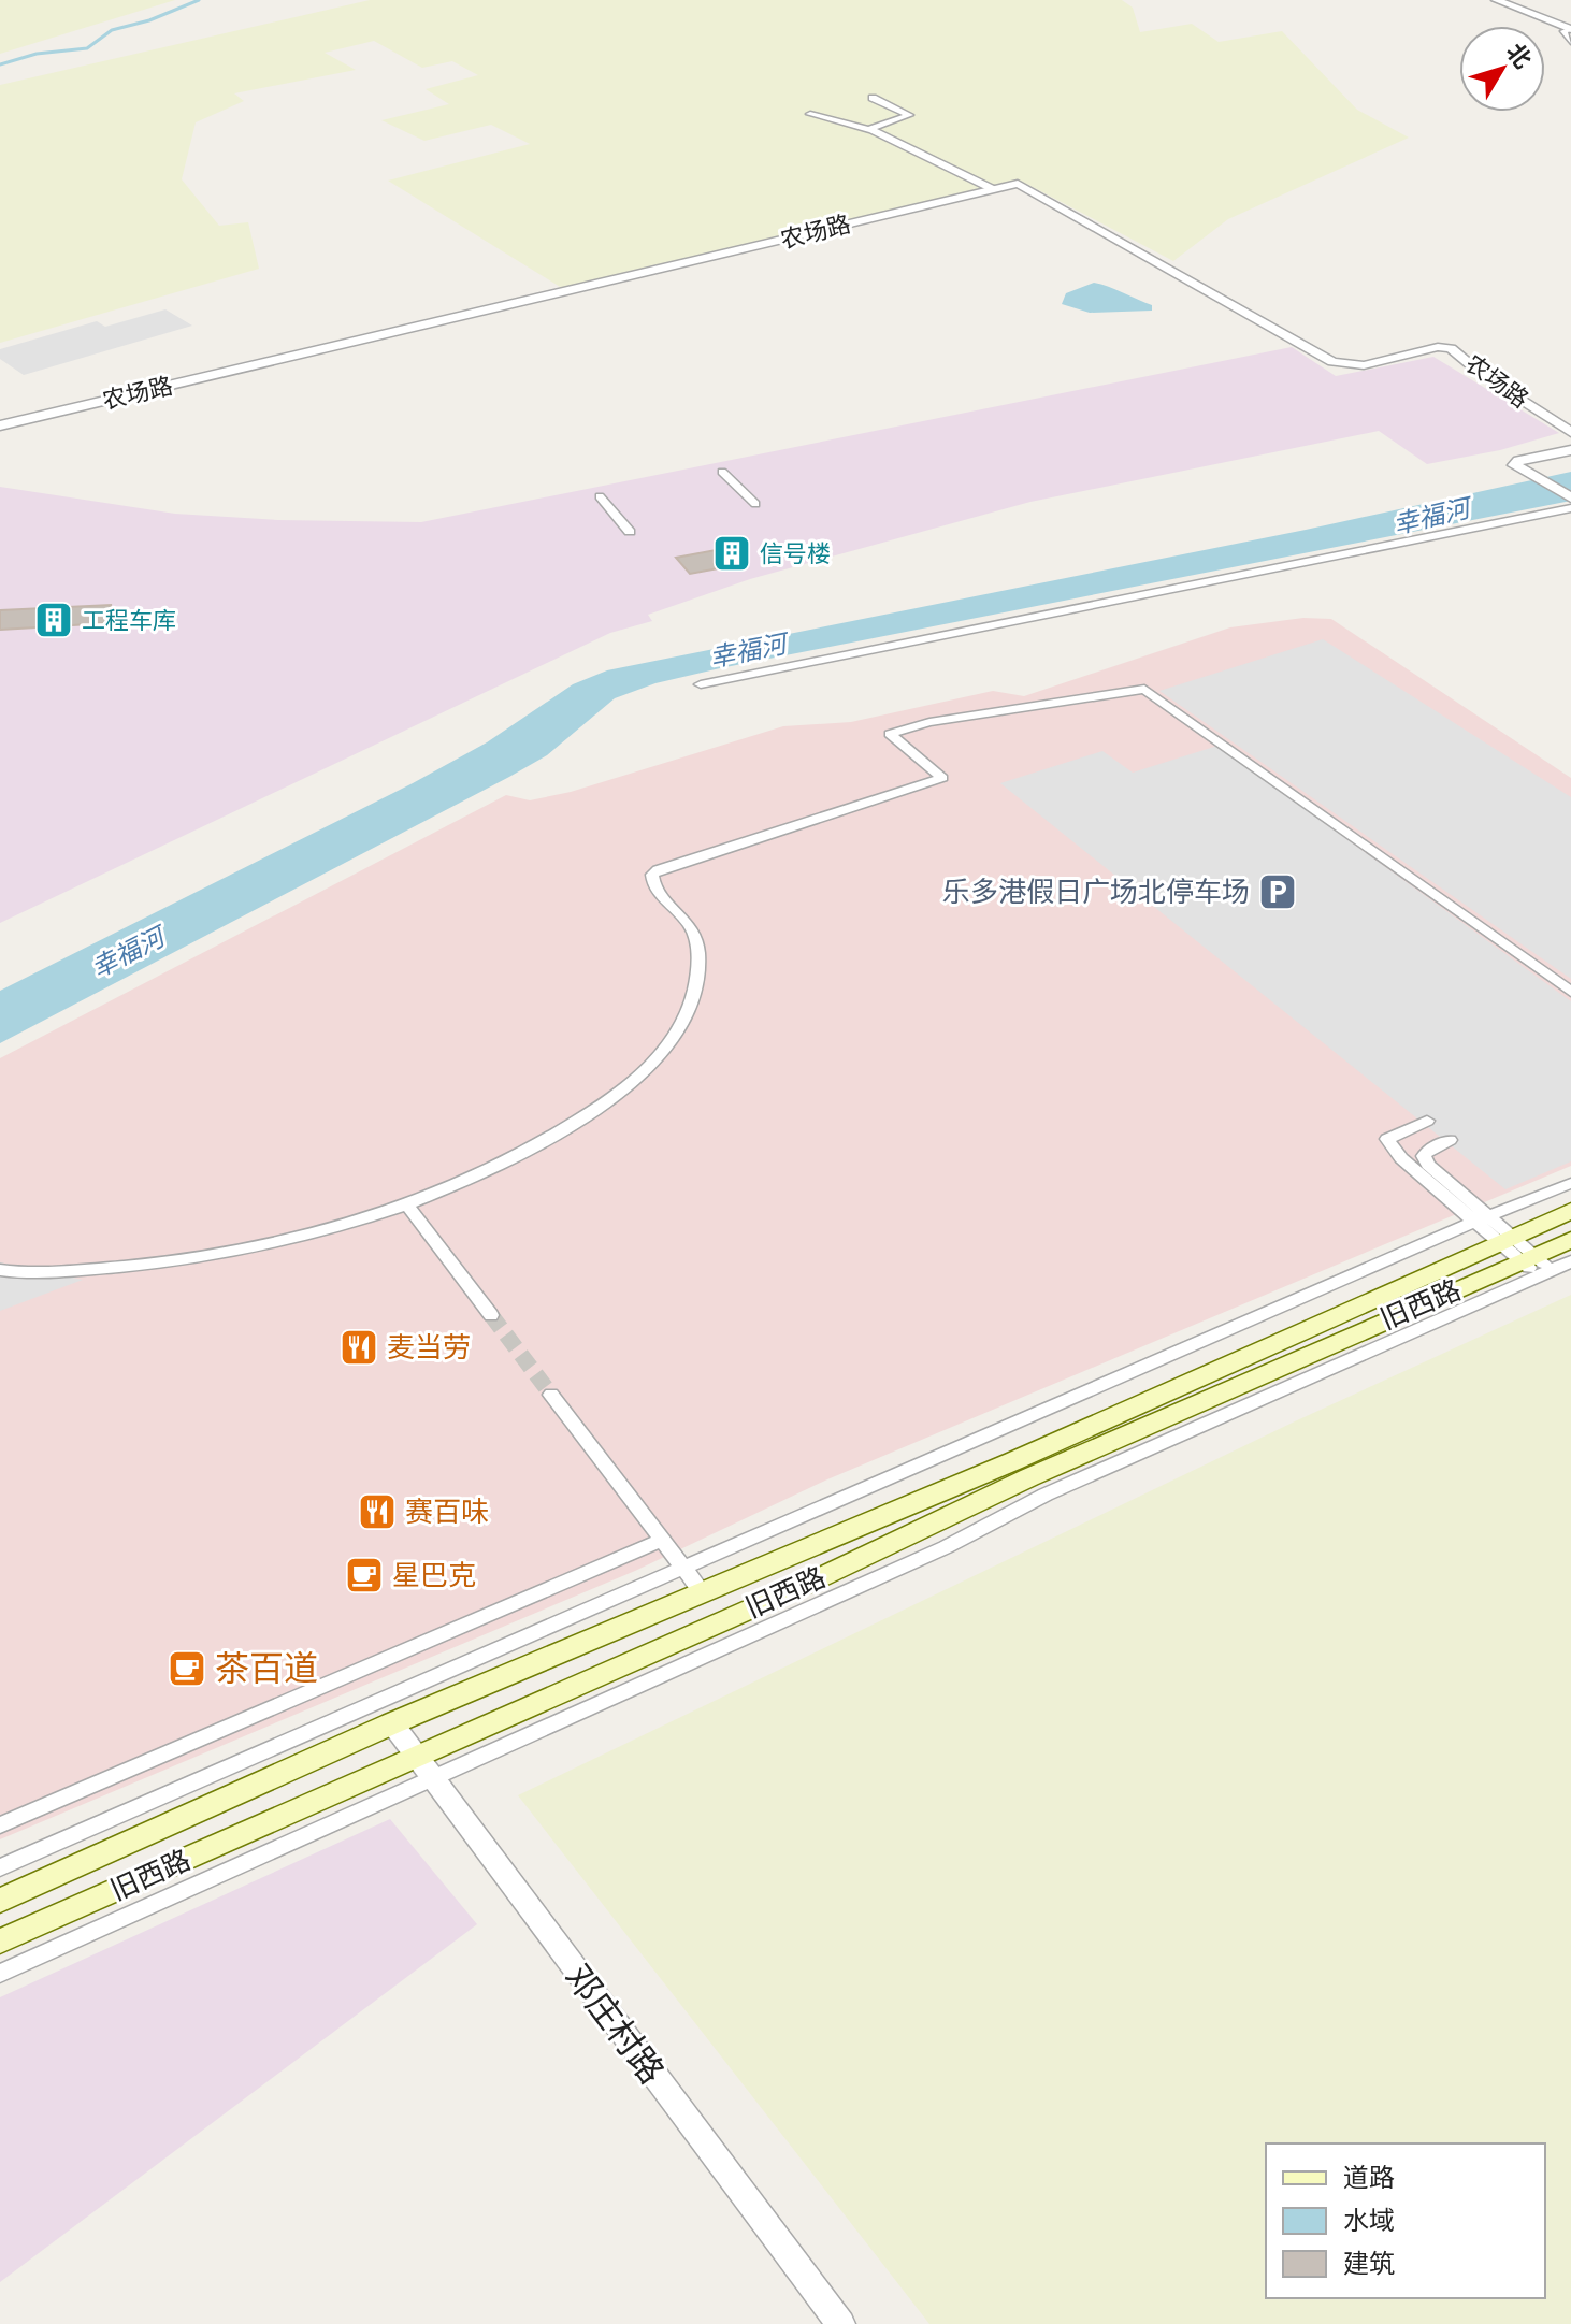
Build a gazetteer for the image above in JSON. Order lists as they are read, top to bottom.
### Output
{
  "streets": {
    "main road": ["旧西路"],
    "street": ["农场路", "邓庄村路"]
  },
  "crossings": [
    ["旧西路", "邓庄村路"]
  ],
  "water": ["幸福河"],
  "places": {
    "building": ["信号楼", "工程车库"],
    "parking": ["乐多港假日广场北停车场"],
    "restaurant": ["麦当劳", "赛百味"],
    "cafe": ["星巴克", "茶百道"]
  },
  "legend": ["道路", "水域", "建筑"],
  "north": "top right"
}
